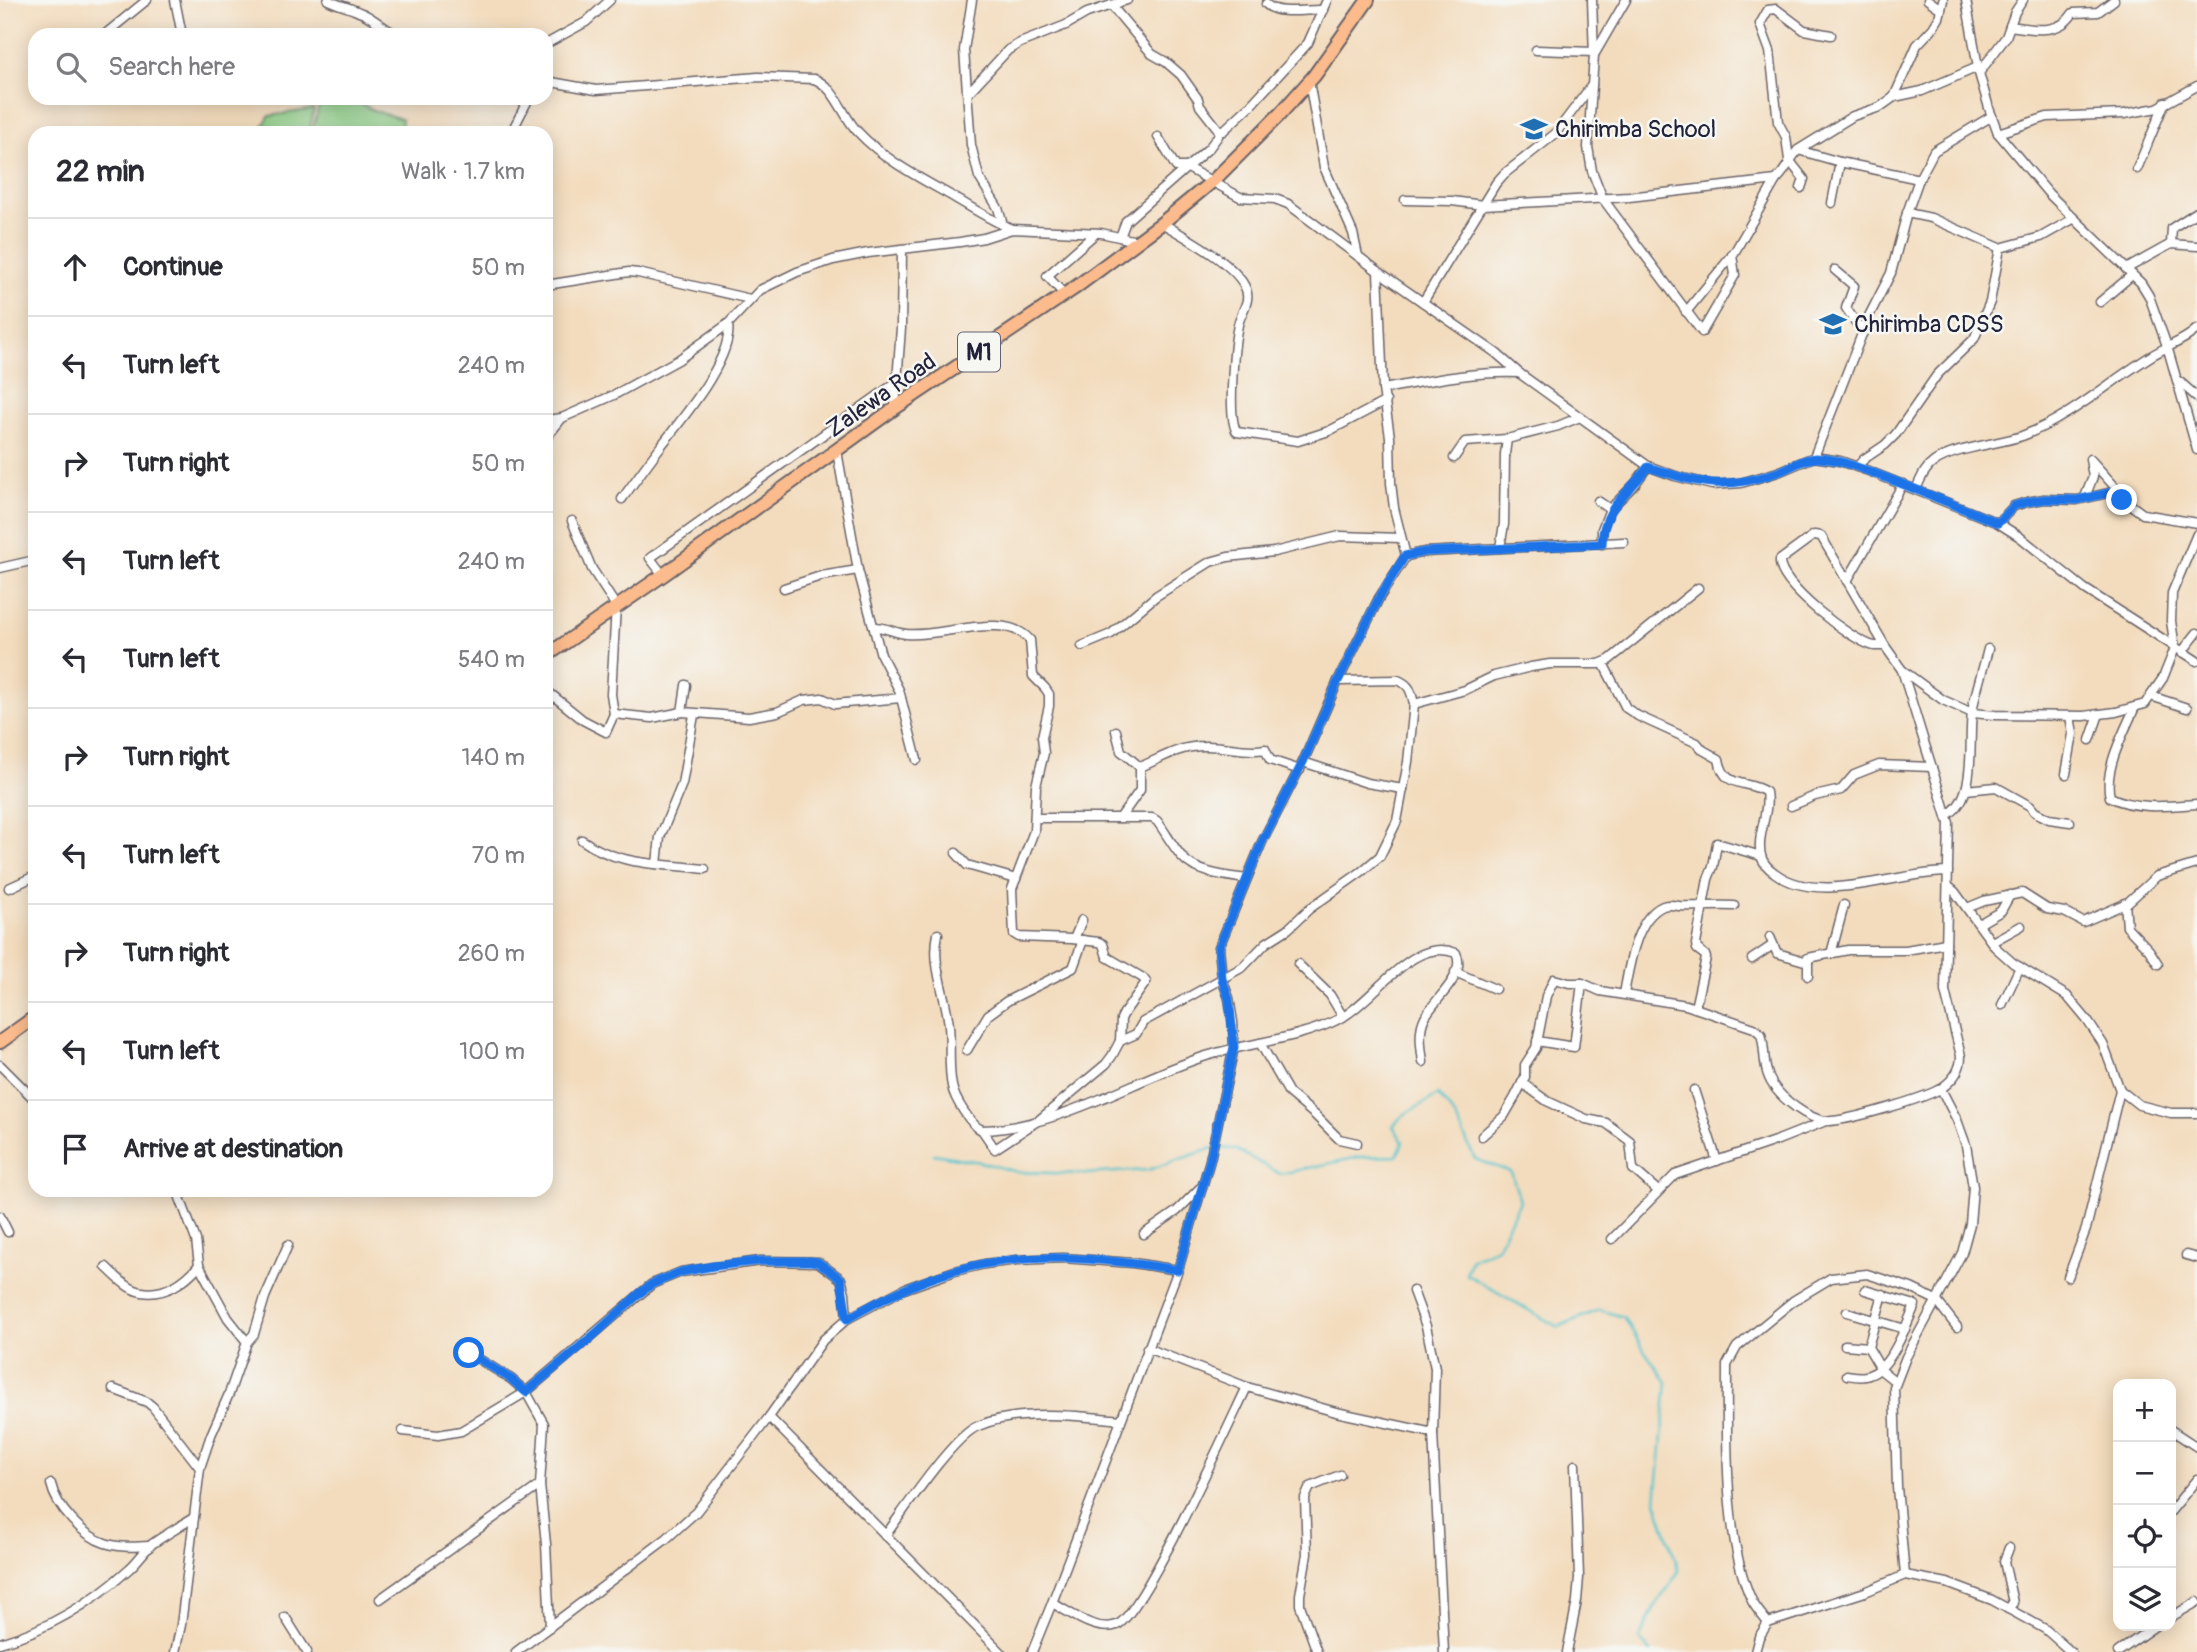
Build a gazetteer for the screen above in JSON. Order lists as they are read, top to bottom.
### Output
{
  "streets": {
    "highway": ["M1", "Zalewa Road"]
  },
  "places": {
    "school or university": ["Chirimba School", "Chirimba CDSS"]
  },
  "page": {
    "search": "Search here",
    "heading": ["22 min", "Walk · 1.7 km"],
    "list": [
      ["Continue", "50 m"],
      ["Turn left", "240 m"],
      ["Turn right", "50 m"],
      ["Turn left", "240 m"],
      ["Turn left", "540 m"],
      ["Turn right", "140 m"],
      ["Turn left", "70 m"],
      ["Turn right", "260 m"],
      ["Turn left", "100 m"],
      "Arrive at destination"
    ],
    "map_buttons": ["+", "−"]
  }
}
